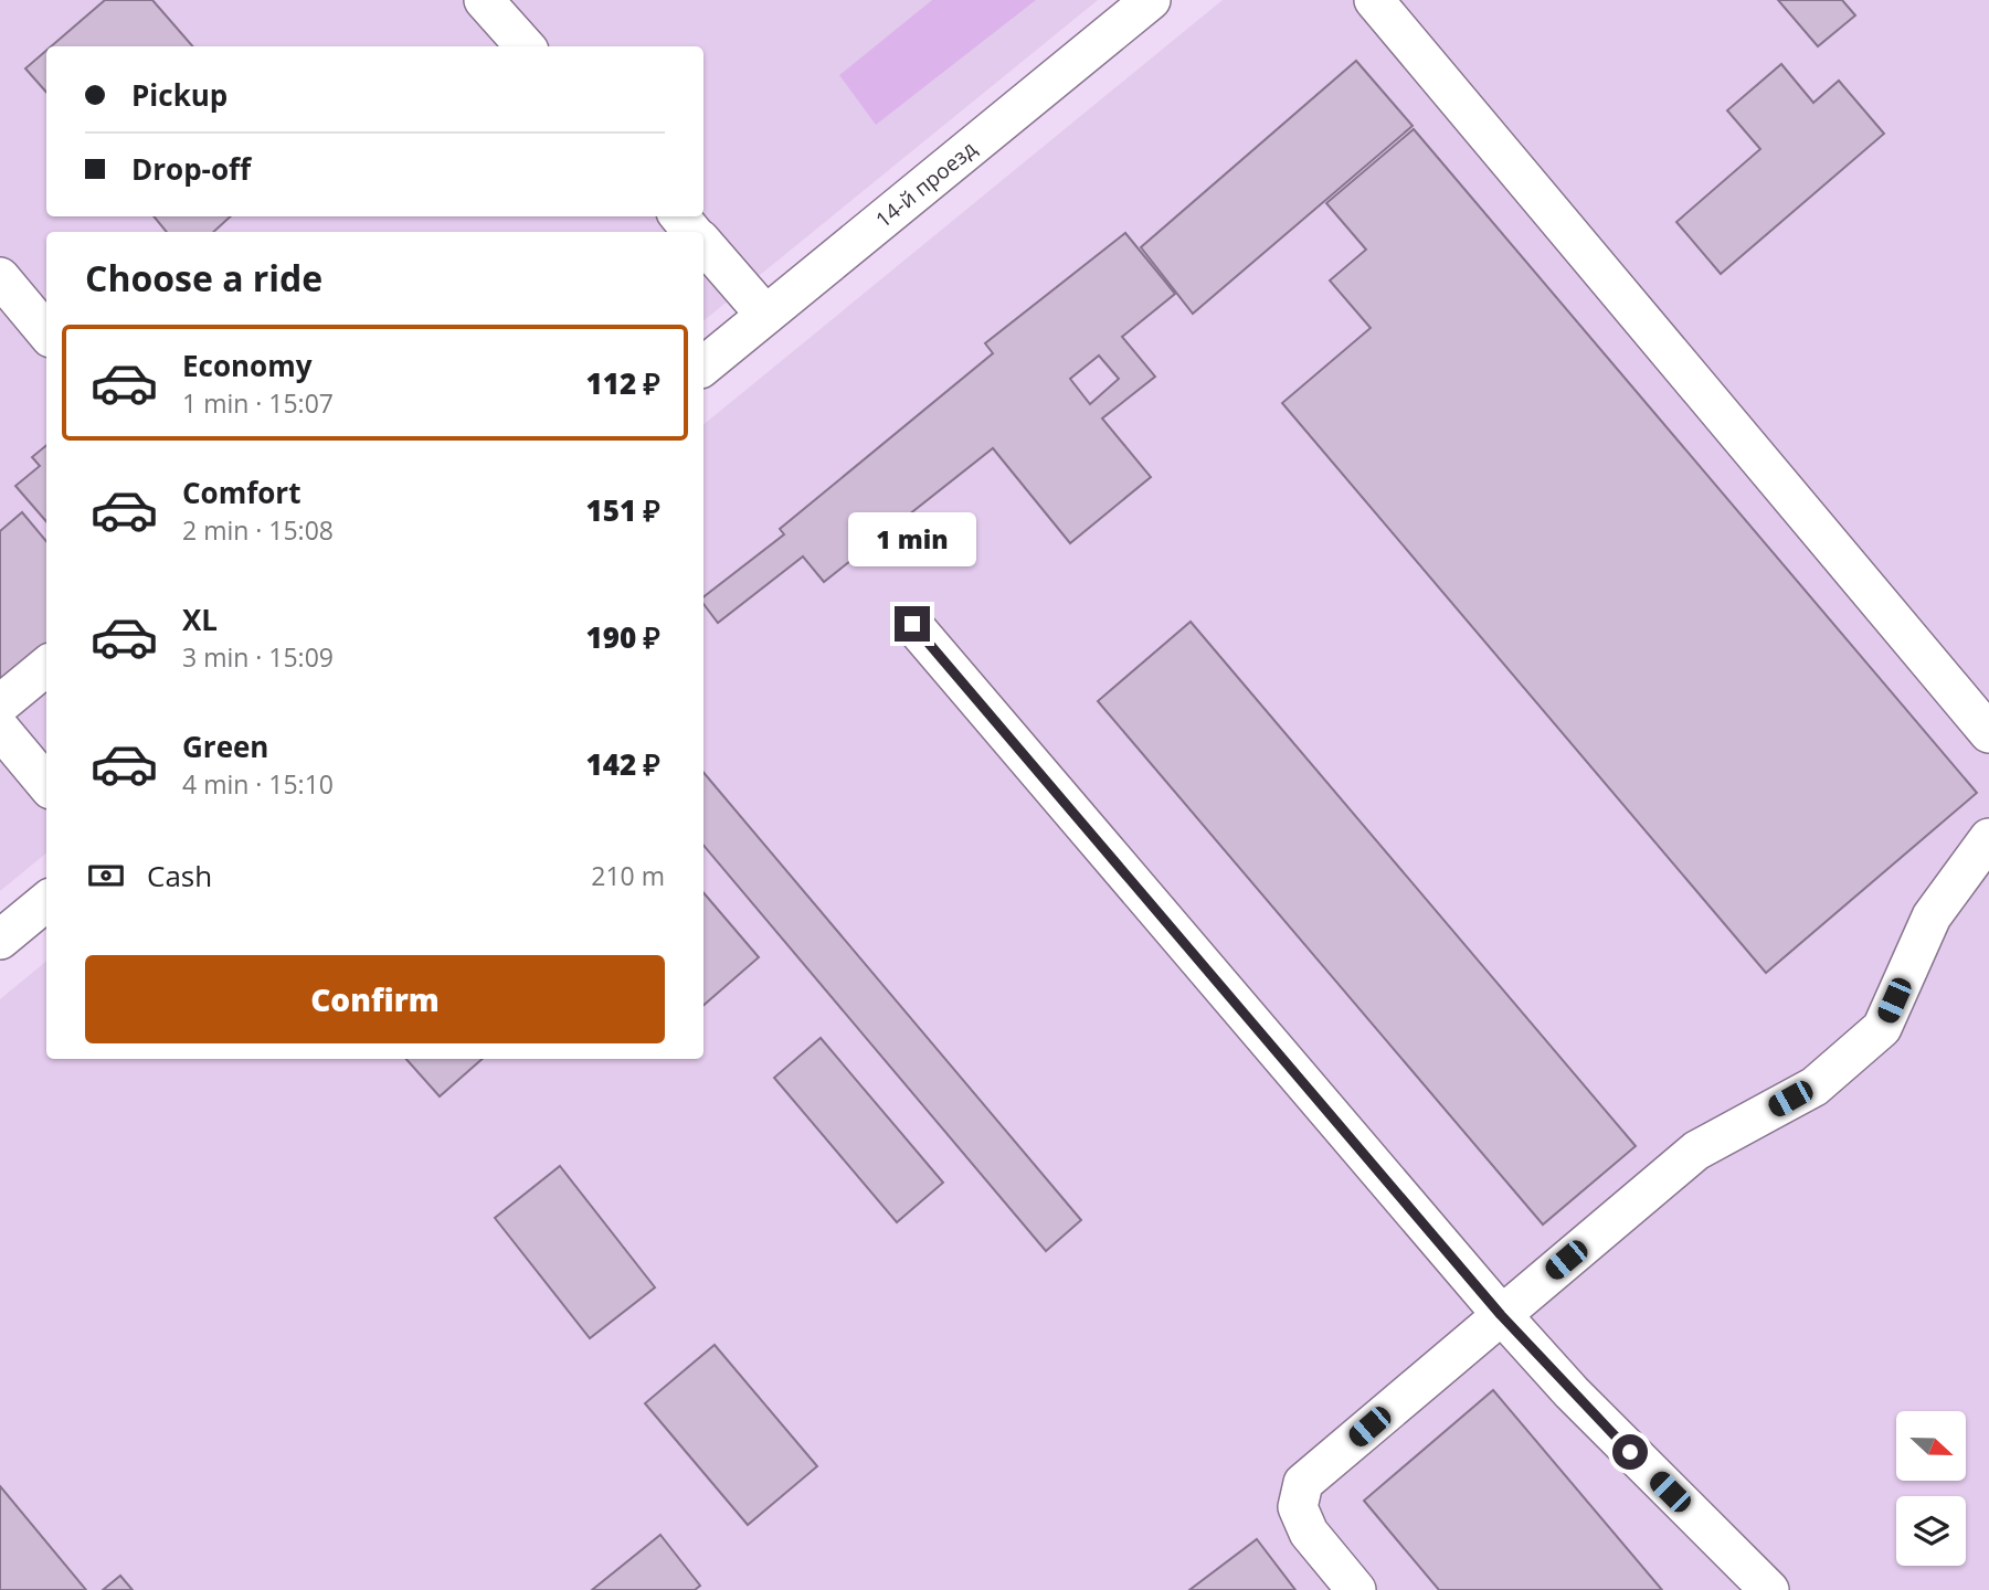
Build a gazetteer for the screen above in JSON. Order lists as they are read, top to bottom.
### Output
{
  "streets": {
    "street": ["14-й проезд"]
  },
  "north": "right",
  "page": {
    "banner": ["Pickup", "Drop-off"],
    "heading": "Choose a ride",
    "list": [
      {
        "name": "Economy",
        "note": "1 min · 15:07",
        "value": "112 ₽"
      },
      {
        "name": "Comfort",
        "note": "2 min · 15:08",
        "value": "151 ₽"
      },
      {
        "name": "XL",
        "note": "3 min · 15:09",
        "value": "190 ₽"
      },
      {
        "name": "Green",
        "note": "4 min · 15:10",
        "value": "142 ₽"
      }
    ],
    "bubble": "1 min",
    "pay": ["Cash", "210 m"],
    "buttons": "Confirm"
  }
}
